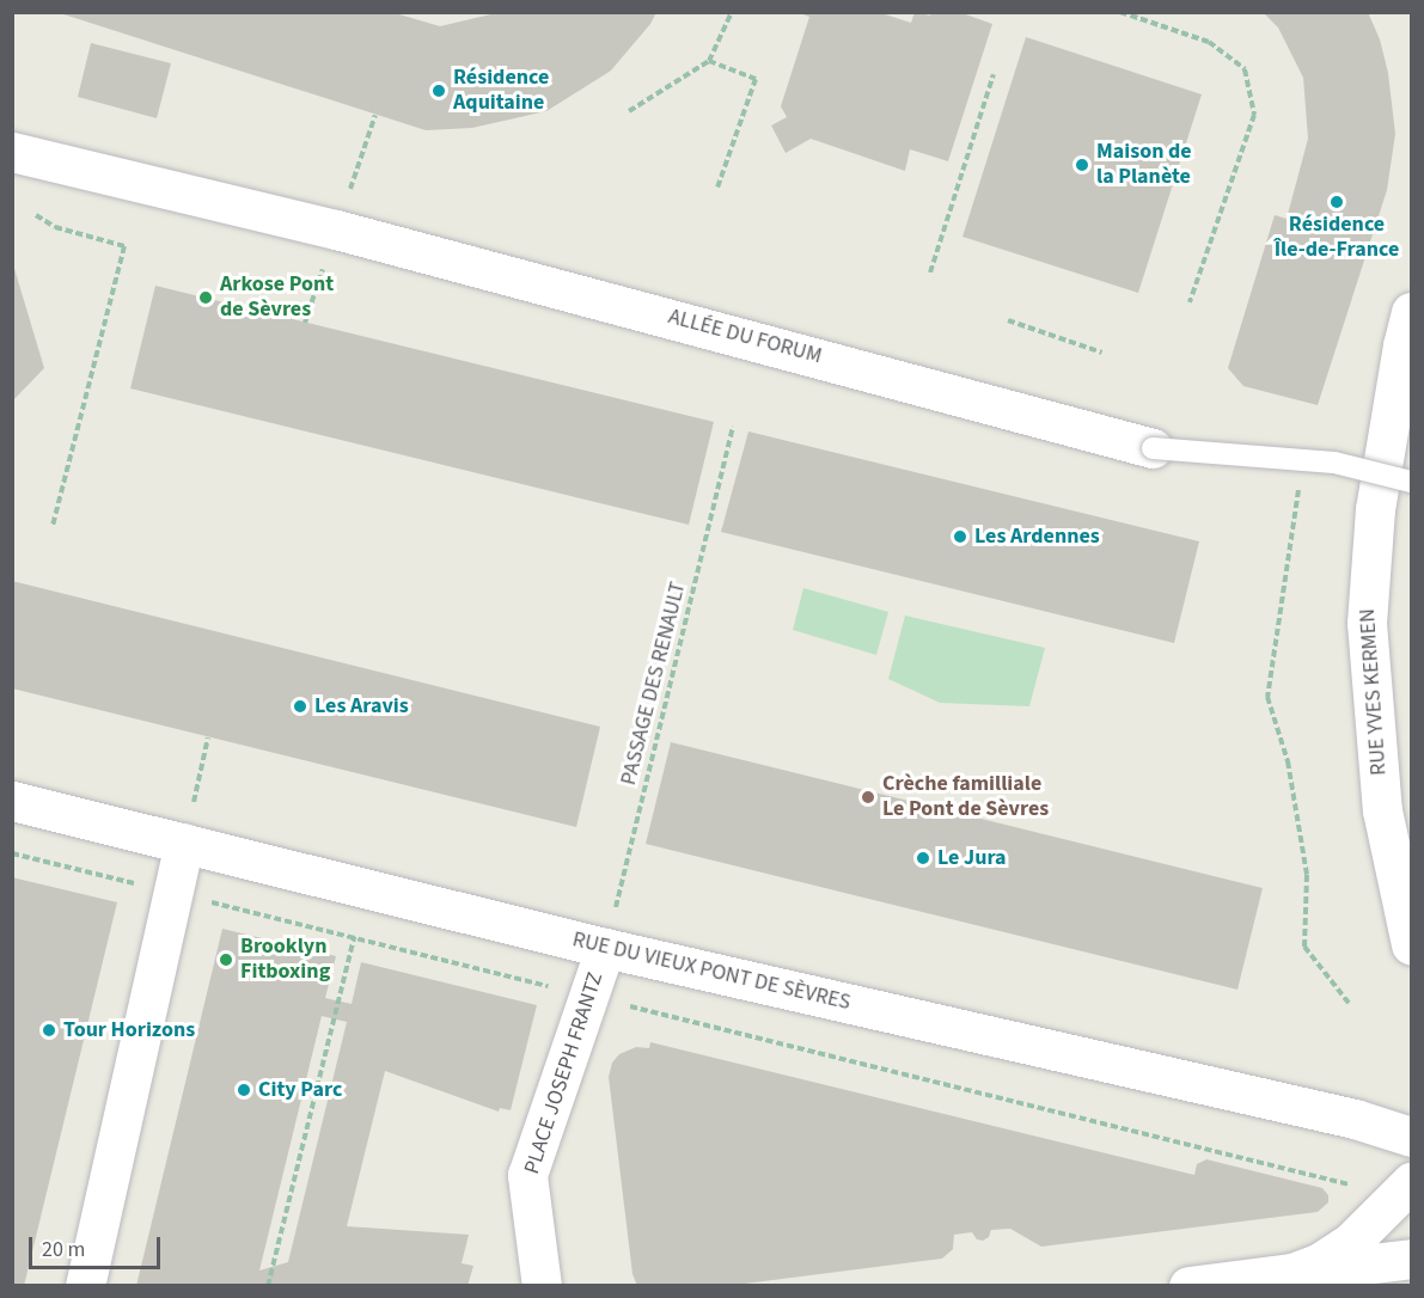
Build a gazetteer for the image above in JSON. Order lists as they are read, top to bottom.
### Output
{
  "streets": {
    "street": [
      "ALLÉE DU FORUM",
      "RUE YVES KERMEN",
      "RUE DU VIEUX PONT DE SÈVRES",
      "PLACE JOSEPH FRANTZ"
    ],
    "path": ["PASSAGE DES RENAULT"]
  },
  "crossings": [
    ["PASSAGE DES RENAULT", "RUE DU VIEUX PONT DE SÈVRES"],
    ["PASSAGE DES RENAULT", "PLACE JOSEPH FRANTZ"],
    ["RUE DU VIEUX PONT DE SÈVRES", "PLACE JOSEPH FRANTZ"]
  ],
  "places": [
    "Résidence Aquitaine",
    "Maison de la Planète",
    "Résidence Île-de-France",
    "Arkose Pont de Sèvres",
    "Les Ardennes",
    "Les Aravis",
    "Crèche familliale Le Pont de Sèvres",
    "Le Jura",
    "Brooklyn Fitboxing",
    "Tour Horizons",
    "City Parc"
  ],
  "scale_bar": "20 m"
}
